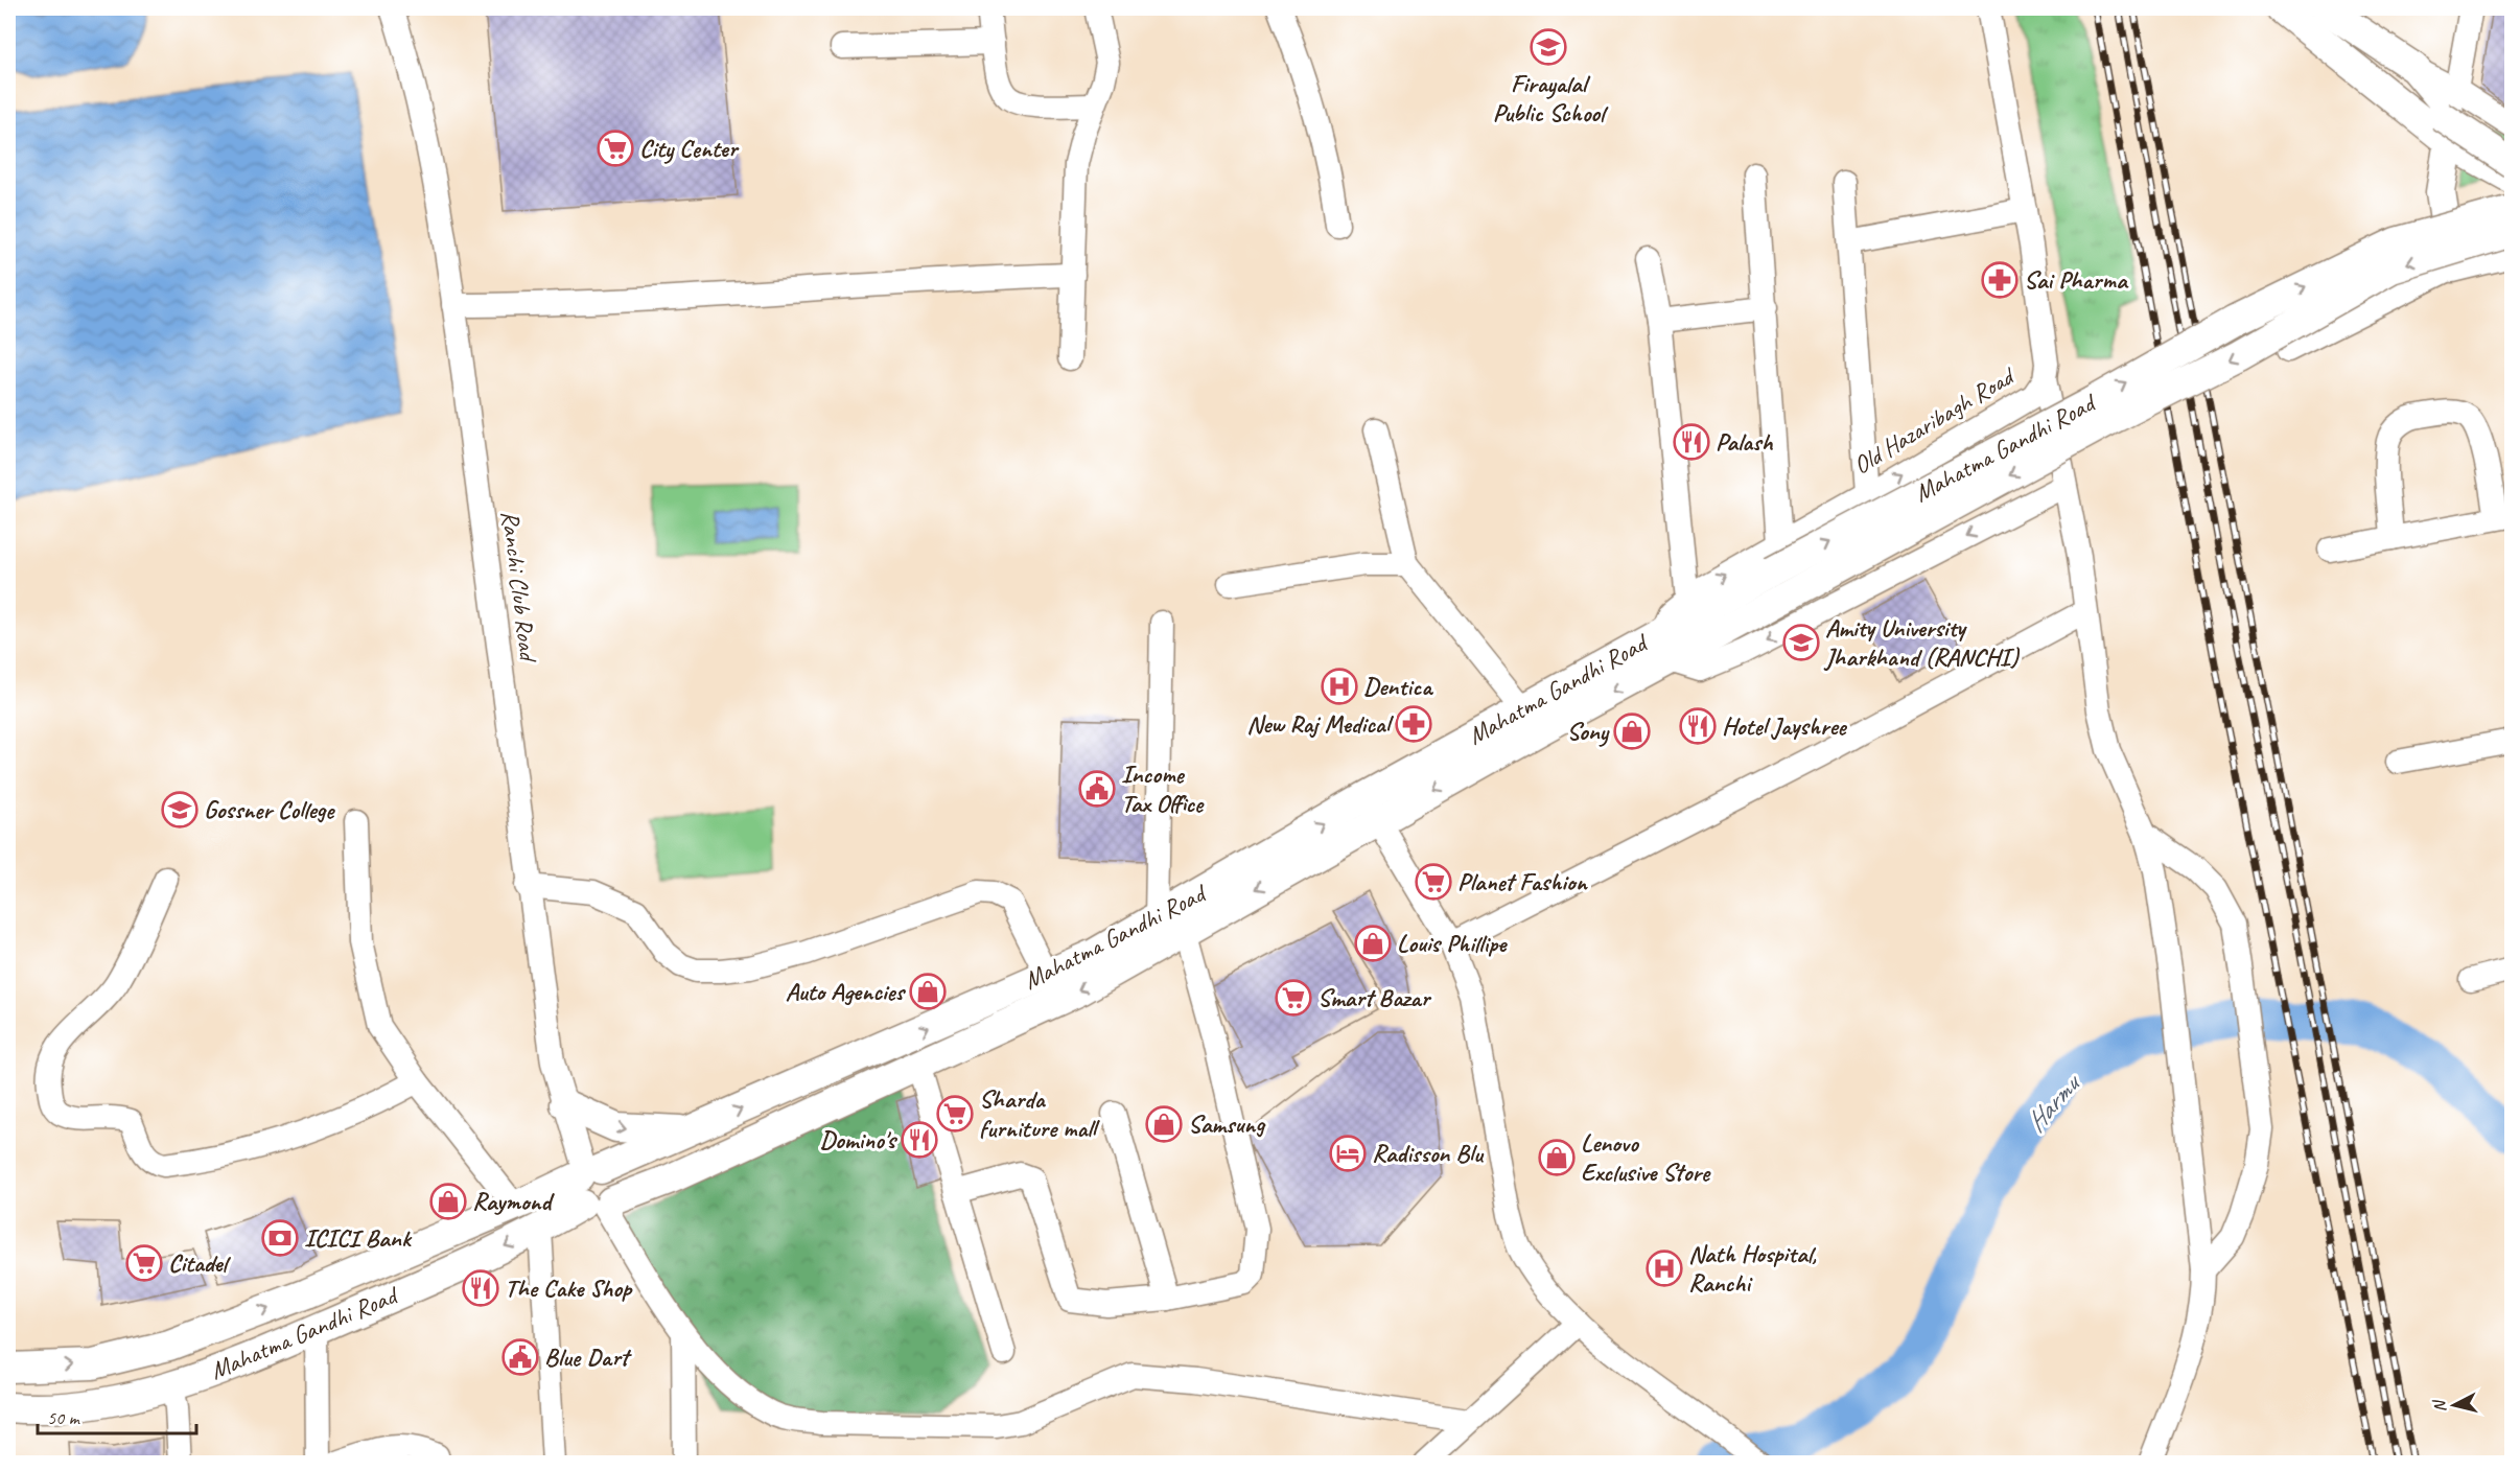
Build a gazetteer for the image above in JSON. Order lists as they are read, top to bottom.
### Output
{
  "streets": {
    "main road": ["Mahatma Gandhi Road"],
    "street": ["Old Hazaribagh Road", "Ranchi Club Road"]
  },
  "crossings": [
    ["Old Hazaribagh Road", "Mahatma Gandhi Road"],
    ["Mahatma Gandhi Road", "Ranchi Club Road"]
  ],
  "water": ["Harmu"],
  "places": {
    "school or university": ["Firayalal Public School", "Amity University Jharkhand (RANCHI)", "Gossner College"],
    "supermarket": [
      "City Center",
      "Planet Fashion",
      "Smart Bazar",
      "Sharda furniture mall",
      "Citadel"
    ],
    "pharmacy": ["Sai Pharma", "New Raj Medical"],
    "restaurant": [
      "Palash",
      "Hotel Jayshree",
      "Domino's",
      "The Cake Shop"
    ],
    "hospital": ["Dentica", "Nath Hospital, Ranchi"],
    "shop": [
      "Sony",
      "Louis Phillipe",
      "Auto Agencies",
      "Samsung",
      "Lenovo Exclusive Store",
      "Raymond"
    ],
    "public building": ["Income Tax Office", "Blue Dart"],
    "hotel": ["Radisson Blu"],
    "bank": ["ICICI Bank"]
  },
  "scale_bar": "50 m",
  "north": "left"
}
